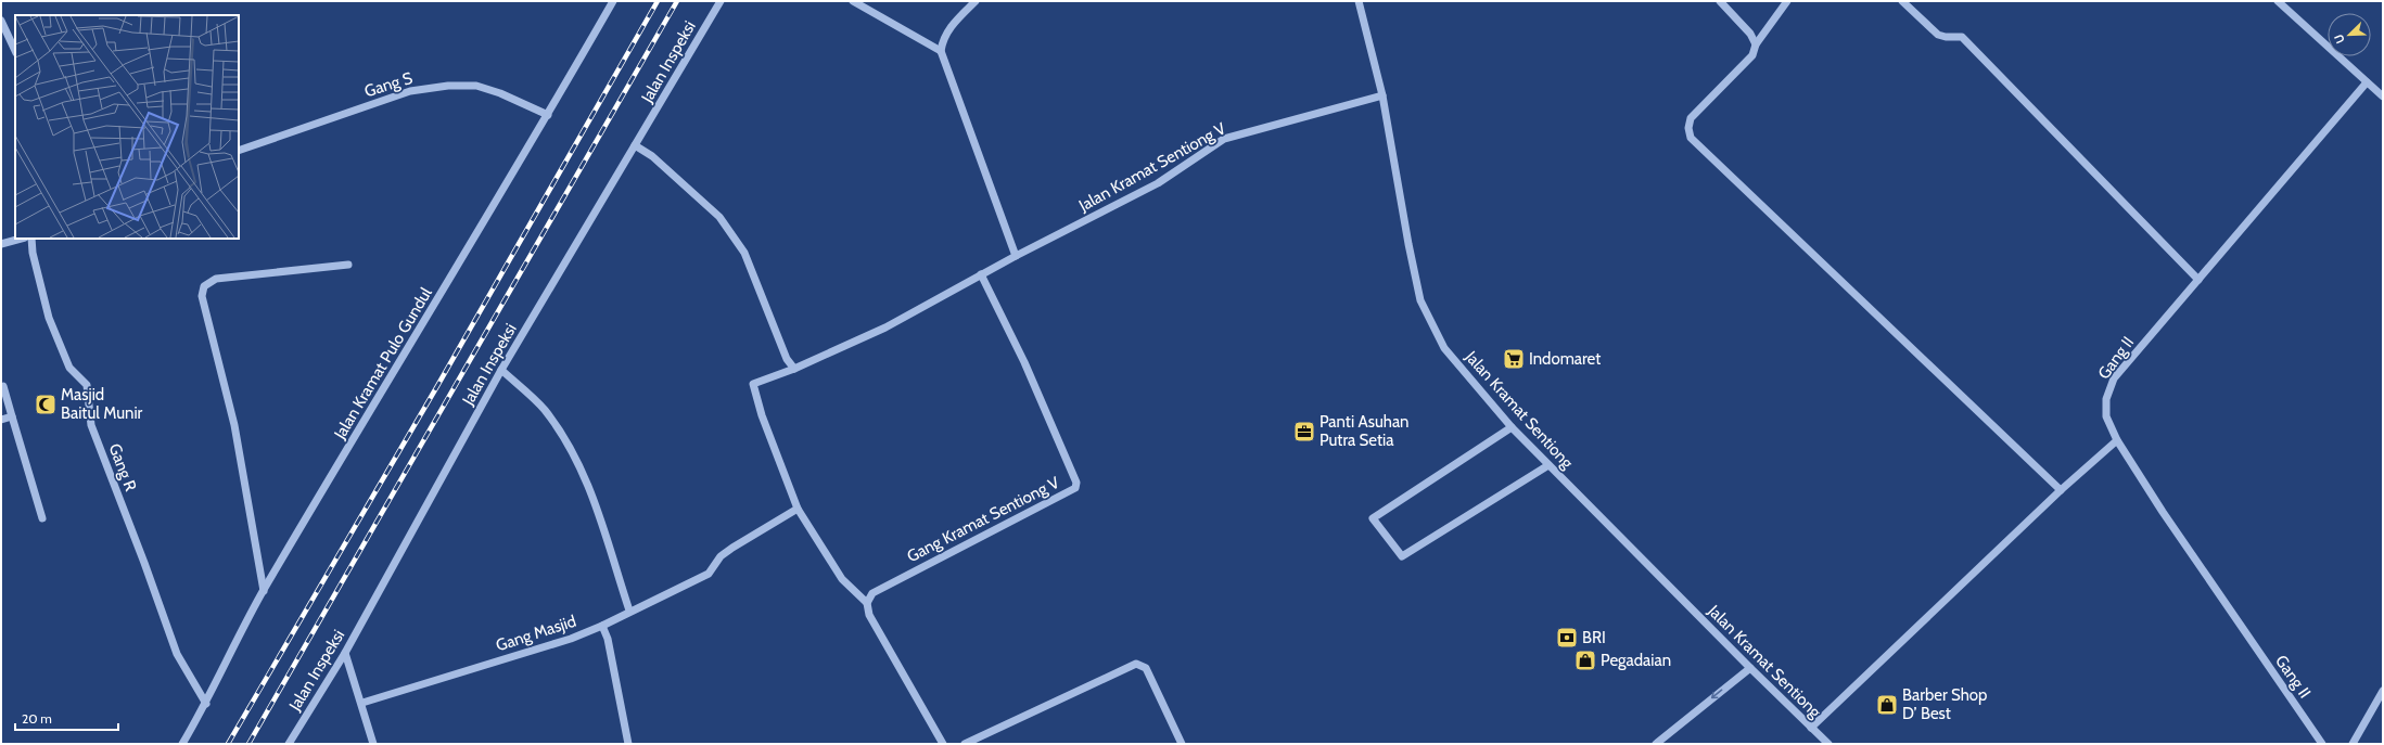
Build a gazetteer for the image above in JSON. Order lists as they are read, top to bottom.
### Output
{
  "streets": {
    "street": [
      "Jalan Inspeksi",
      "Gang S",
      "Jalan Kramat Sentiong V",
      "Gang II",
      "Jalan Kramat Pulo Gundul",
      "Jalan Kramat Sentiong",
      "Gang R",
      "Gang Kramat Sentiong V",
      "Gang Masjid"
    ]
  },
  "crossings": [
    ["Gang S", "Jalan Kramat Pulo Gundul"],
    ["Jalan Kramat Sentiong V", "Jalan Kramat Sentiong"],
    ["Jalan Kramat Sentiong V", "Gang Kramat Sentiong V"],
    ["Jalan Kramat Pulo Gundul", "Gang R"]
  ],
  "places": {
    "supermarket": ["Indomaret"],
    "mosque": ["Masjid Baitul Munir"],
    "office": ["Panti Asuhan Putra Setia"],
    "bank": ["BRI"],
    "shop": ["Pegadaian", "Barber Shop D’ Best"]
  },
  "scale_bar": "20 m",
  "north": "bottom left"
}
